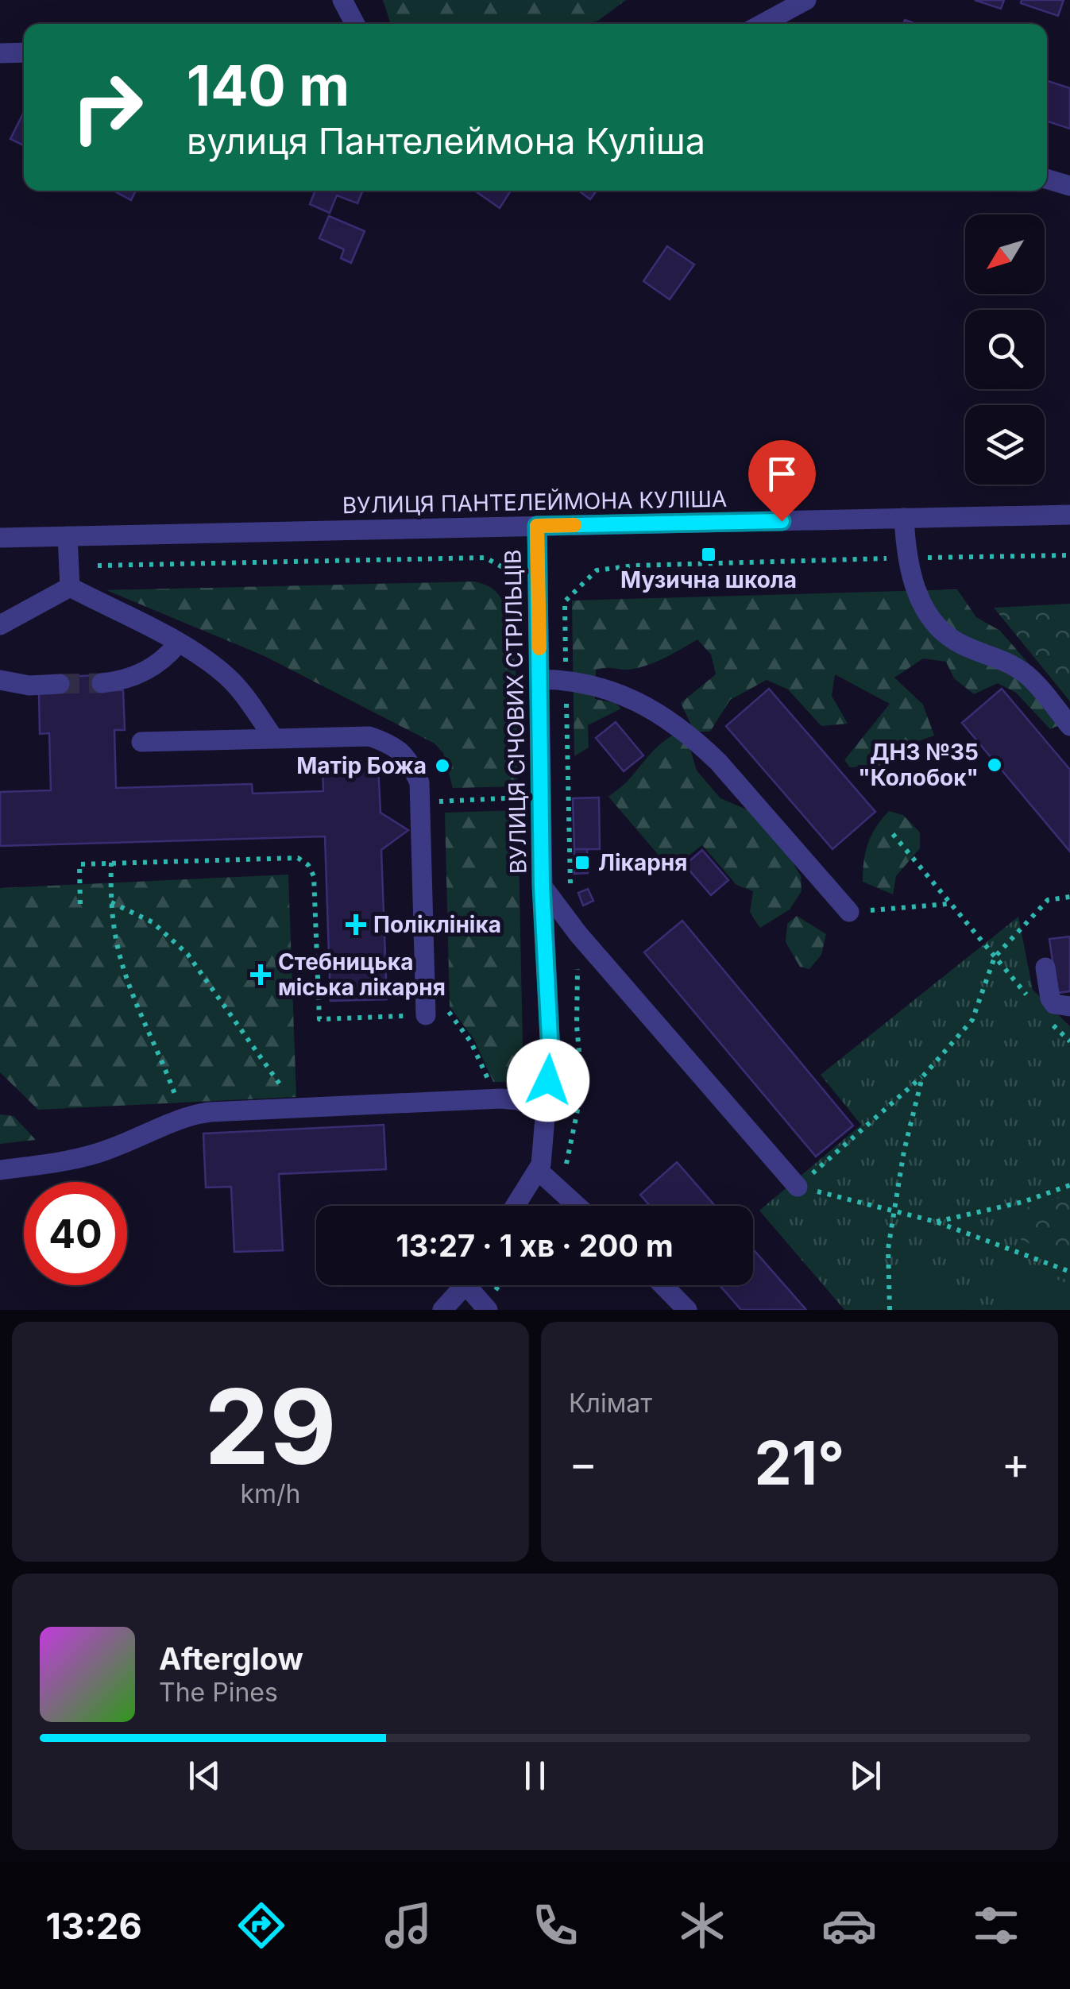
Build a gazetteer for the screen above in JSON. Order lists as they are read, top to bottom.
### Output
{
  "streets": {
    "street": ["ВУЛИЦЯ ПАНТЕЛЕЙМОНА КУЛІША", "ВУЛИЦЯ СІЧОВИХ СТРІЛЬЦІВ"]
  },
  "crossings": [
    ["ВУЛИЦЯ ПАНТЕЛЕЙМОНА КУЛІША", "ВУЛИЦЯ СІЧОВИХ СТРІЛЬЦІВ"]
  ],
  "places": {
    "transit": ["Музична школа", "Лікарня"],
    "other": ["ДНЗ №35 \"Колобок\"", "Матір Божа"],
    "health": ["Поліклініка", "Стебницька міська лікарня"]
  },
  "north": "bottom left",
  "page": {
    "turn": ["140 m", "вулиця Пантелеймона Куліша"],
    "limit": "40",
    "trip": "13:27 · 1 хв · 200 m",
    "tile": [
      ["29", "km/h"],
      "Клімат"
    ],
    "heat": ["−", "21°", "+"],
    "song": ["Afterglow", "The Pines"],
    "tabs": "13:26"
  }
}
